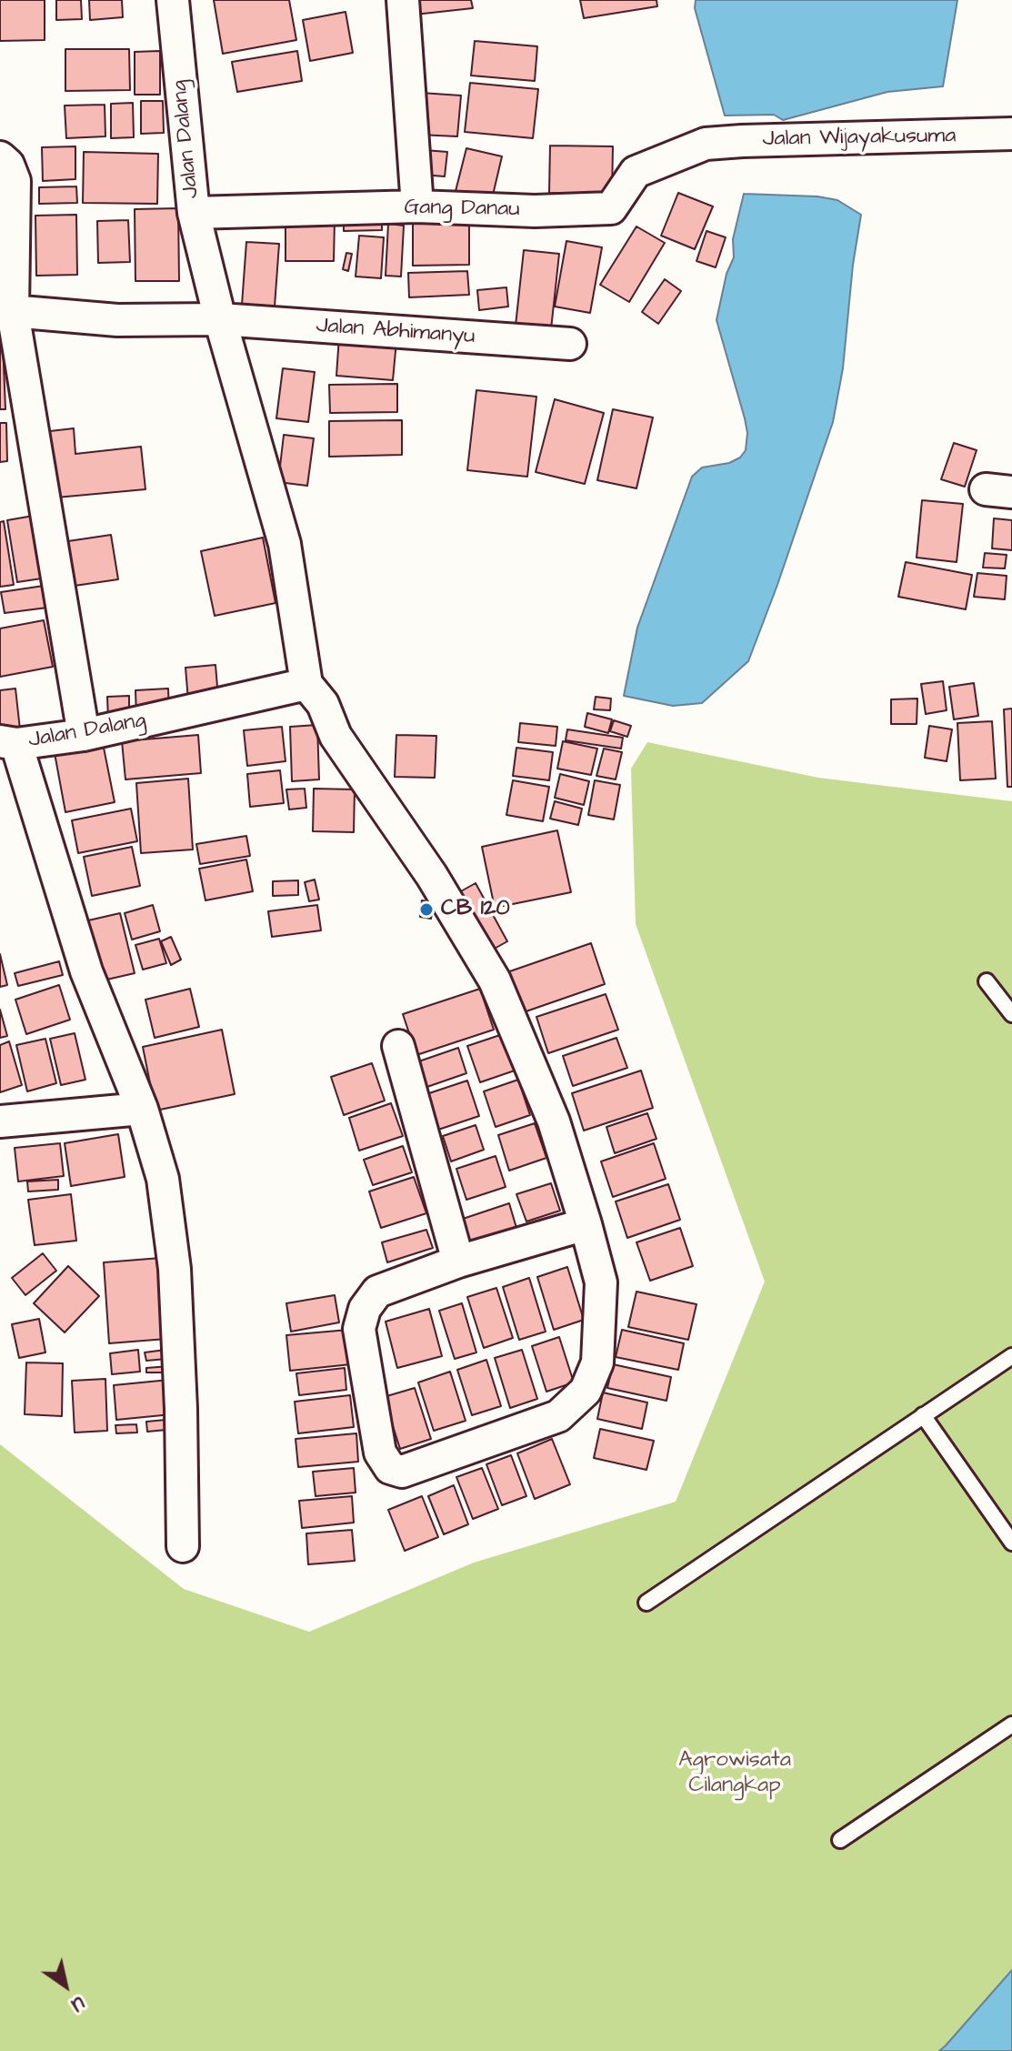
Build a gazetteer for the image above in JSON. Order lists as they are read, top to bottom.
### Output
{
  "streets": {
    "street": [
      "Jalan Wijayakusuma",
      "Jalan Dalang",
      "Gang Danau",
      "Jalan Abhimanyu"
    ]
  },
  "crossings": [
    ["Jalan Wijayakusuma", "Gang Danau"],
    ["Jalan Dalang", "Gang Danau"],
    ["Jalan Dalang", "Jalan Abhimanyu"]
  ],
  "parks": ["Agrowisata Cilangkap"],
  "places": ["CB 120"],
  "north": "bottom right"
}
